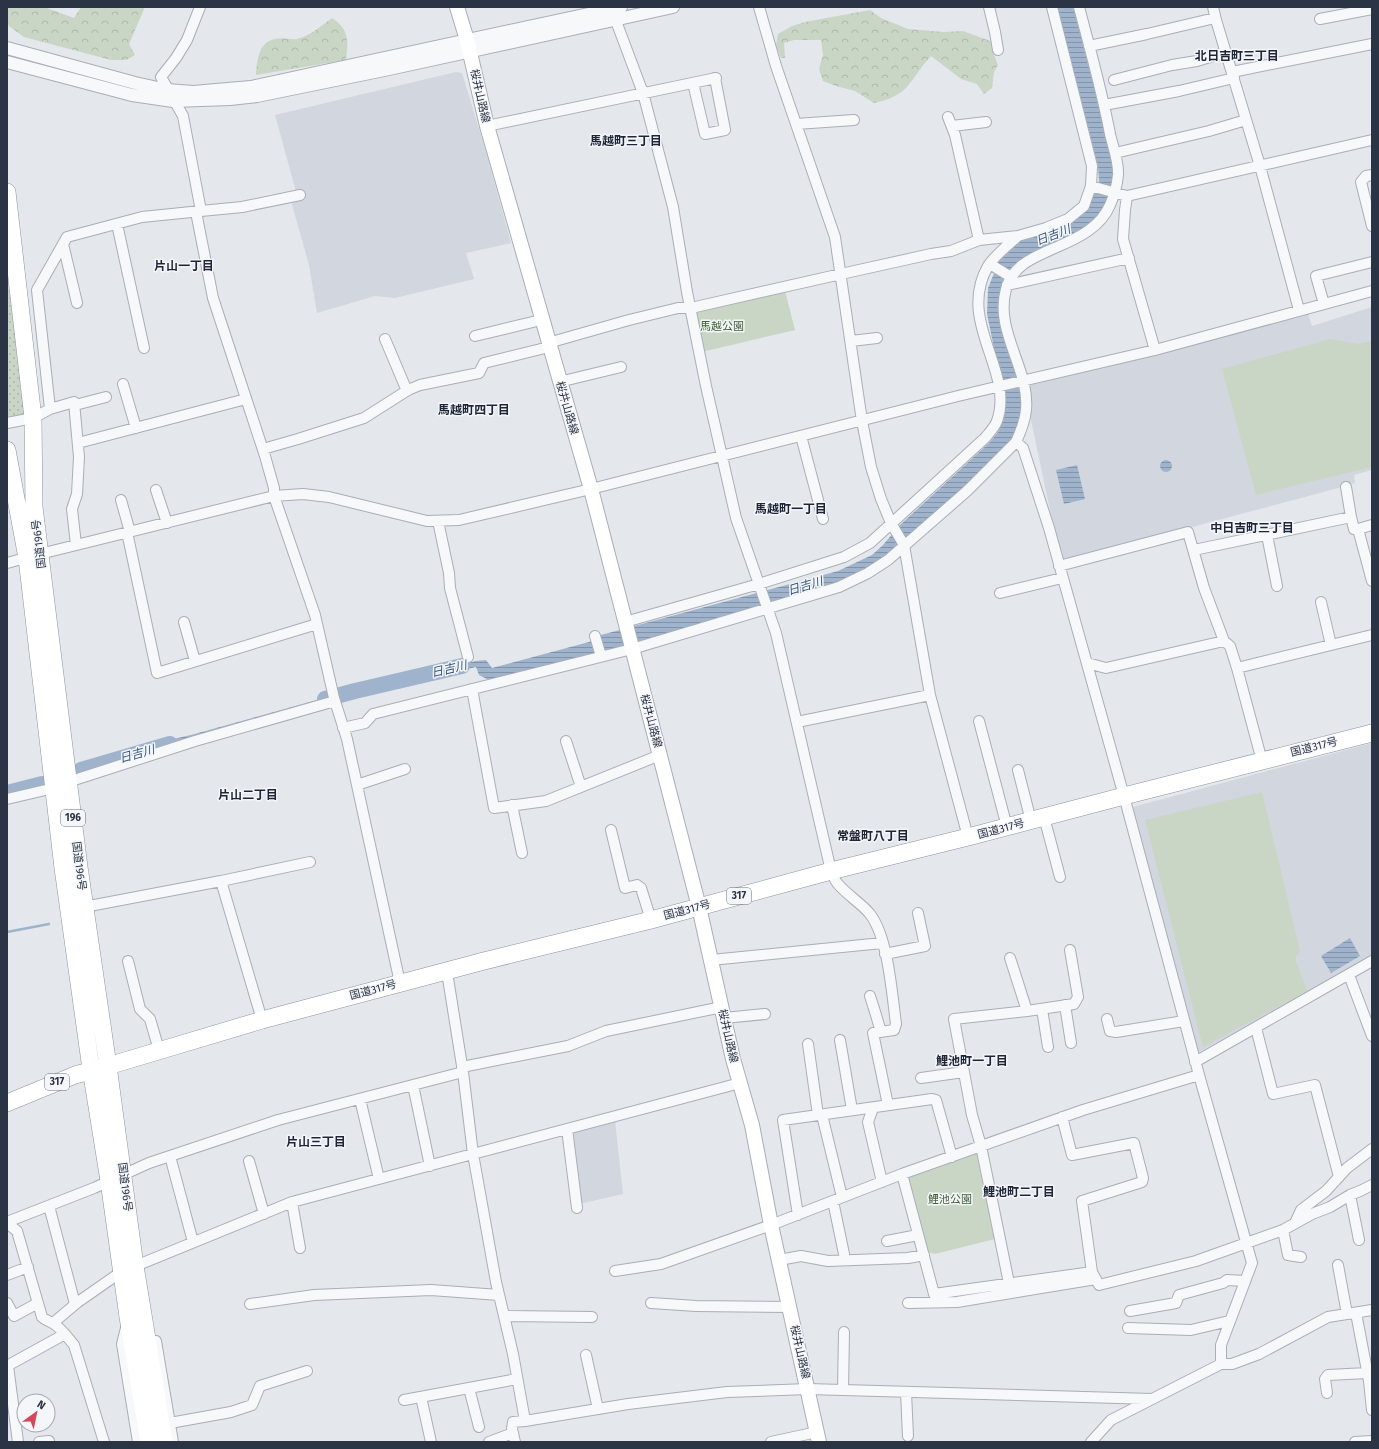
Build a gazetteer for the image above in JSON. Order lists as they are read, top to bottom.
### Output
{
  "streets": {
    "highway": [
      "国道196号",
      "国道317号",
      "196",
      "317"
    ],
    "main road": ["桜井山路線"]
  },
  "crossings": [
    ["桜井山路線", "国道317号"],
    ["国道196号", "国道317号"]
  ],
  "districts": [
    "北日吉町三丁目",
    "馬越町三丁目",
    "片山一丁目",
    "馬越町四丁目",
    "馬越町一丁目",
    "中日吉町三丁目",
    "片山二丁目",
    "常盤町八丁目",
    "鯉池町一丁目",
    "片山三丁目",
    "鯉池町二丁目"
  ],
  "water": ["日吉川"],
  "parks": ["馬越公園", "鯉池公園"],
  "north": "top right"
}
